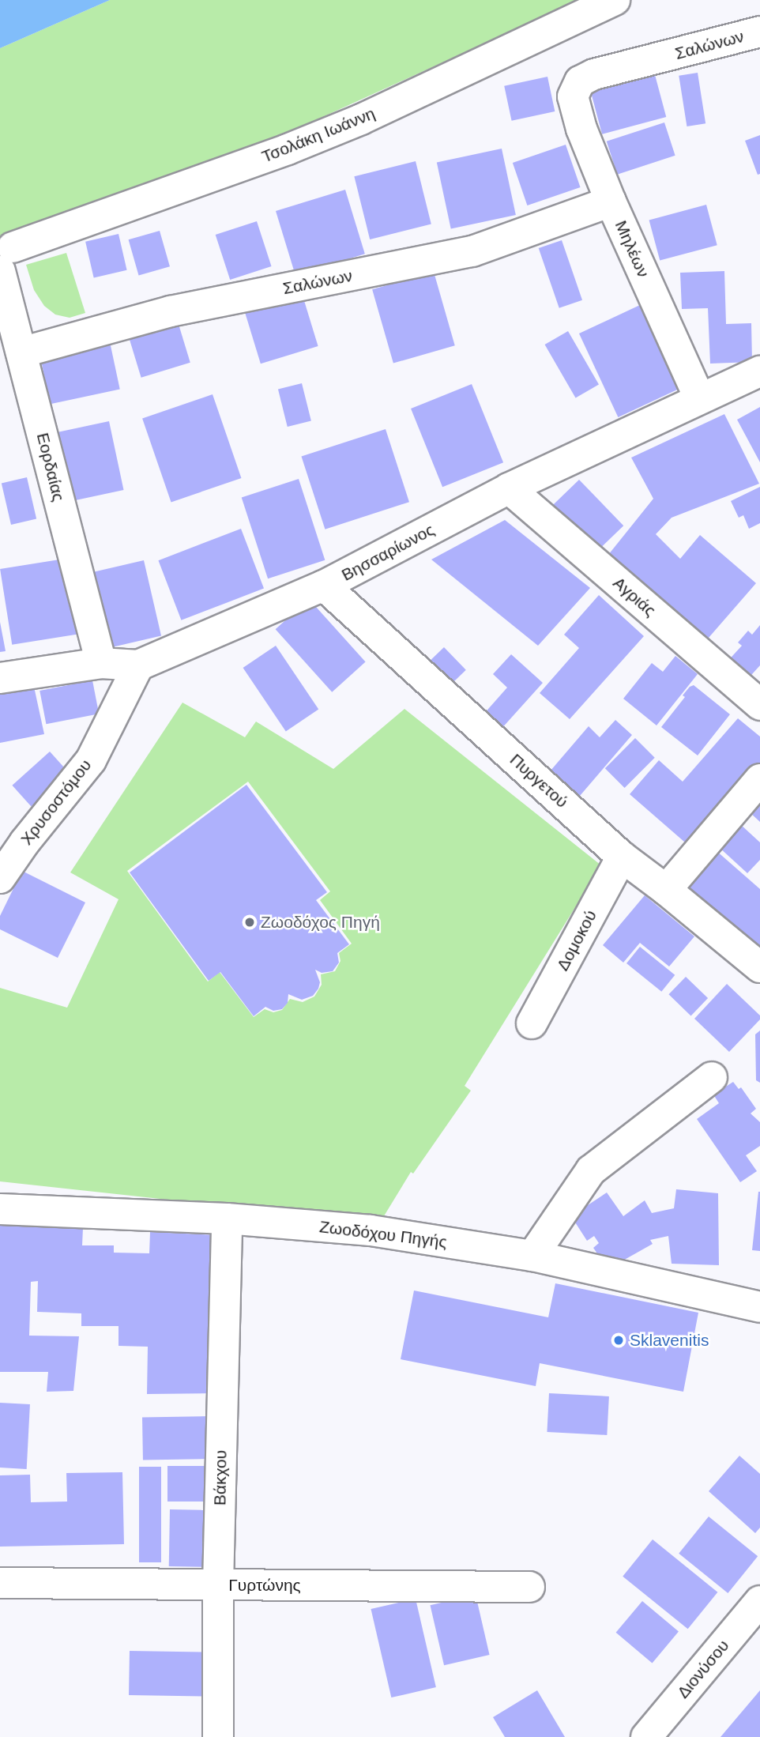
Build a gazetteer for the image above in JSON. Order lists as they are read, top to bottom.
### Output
{
  "streets": {
    "street": [
      "Σαλώνων",
      "Τσολάκη Ιωάννη",
      "Μηλέων",
      "Εορδαίας",
      "Βησσαρίωνος",
      "Αγριάς",
      "Πυργετού",
      "Χρυσοστόμου",
      "Δομοκού",
      "Ζωοδόχου Πηγής",
      "Βάκχου",
      "Γυρτώνης",
      "Διονύσου"
    ]
  },
  "crossings": [
    ["Σαλώνων", "Μηλέων"],
    ["Σαλώνων", "Εορδαίας"],
    ["Τσολάκη Ιωάννη", "Εορδαίας"],
    ["Μηλέων", "Βησσαρίωνος"],
    ["Εορδαίας", "Βησσαρίωνος"],
    ["Βησσαρίωνος", "Αγριάς"],
    ["Βησσαρίωνος", "Πυργετού"],
    ["Βησσαρίωνος", "Χρυσοστόμου"],
    ["Πυργετού", "Δομοκού"],
    ["Ζωοδόχου Πηγής", "Βάκχου"],
    ["Βάκχου", "Γυρτώνης"]
  ],
  "places": ["Ζωοδόχος Πηγή", "Sklavenitis"]
}
